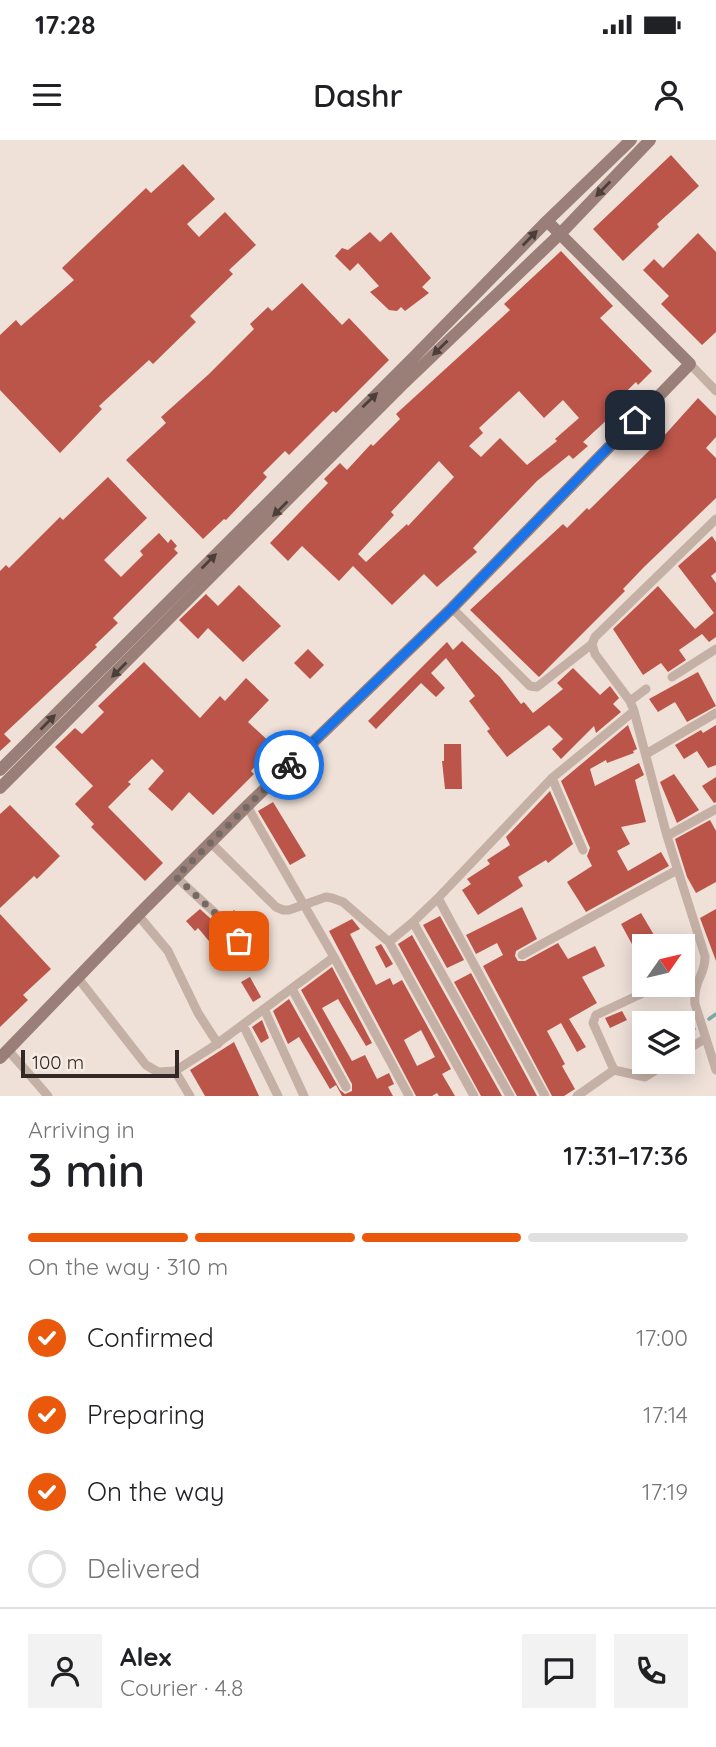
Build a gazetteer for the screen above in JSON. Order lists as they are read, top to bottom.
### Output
{
  "scale_bar": "100 m",
  "north": "top right",
  "page": {
    "status": "17:28",
    "header": "Dashr",
    "scale": "100 m",
    "heading": ["3 min", "Arriving in", "17:31–17:36"],
    "panel": ["Alex", "Courier · 4.8"],
    "bar": "On the way · 310 m",
    "list": [
      ["Confirmed", "17:00"],
      ["Preparing", "17:14"],
      ["On the way", "17:19"],
      "Delivered"
    ]
  }
}
